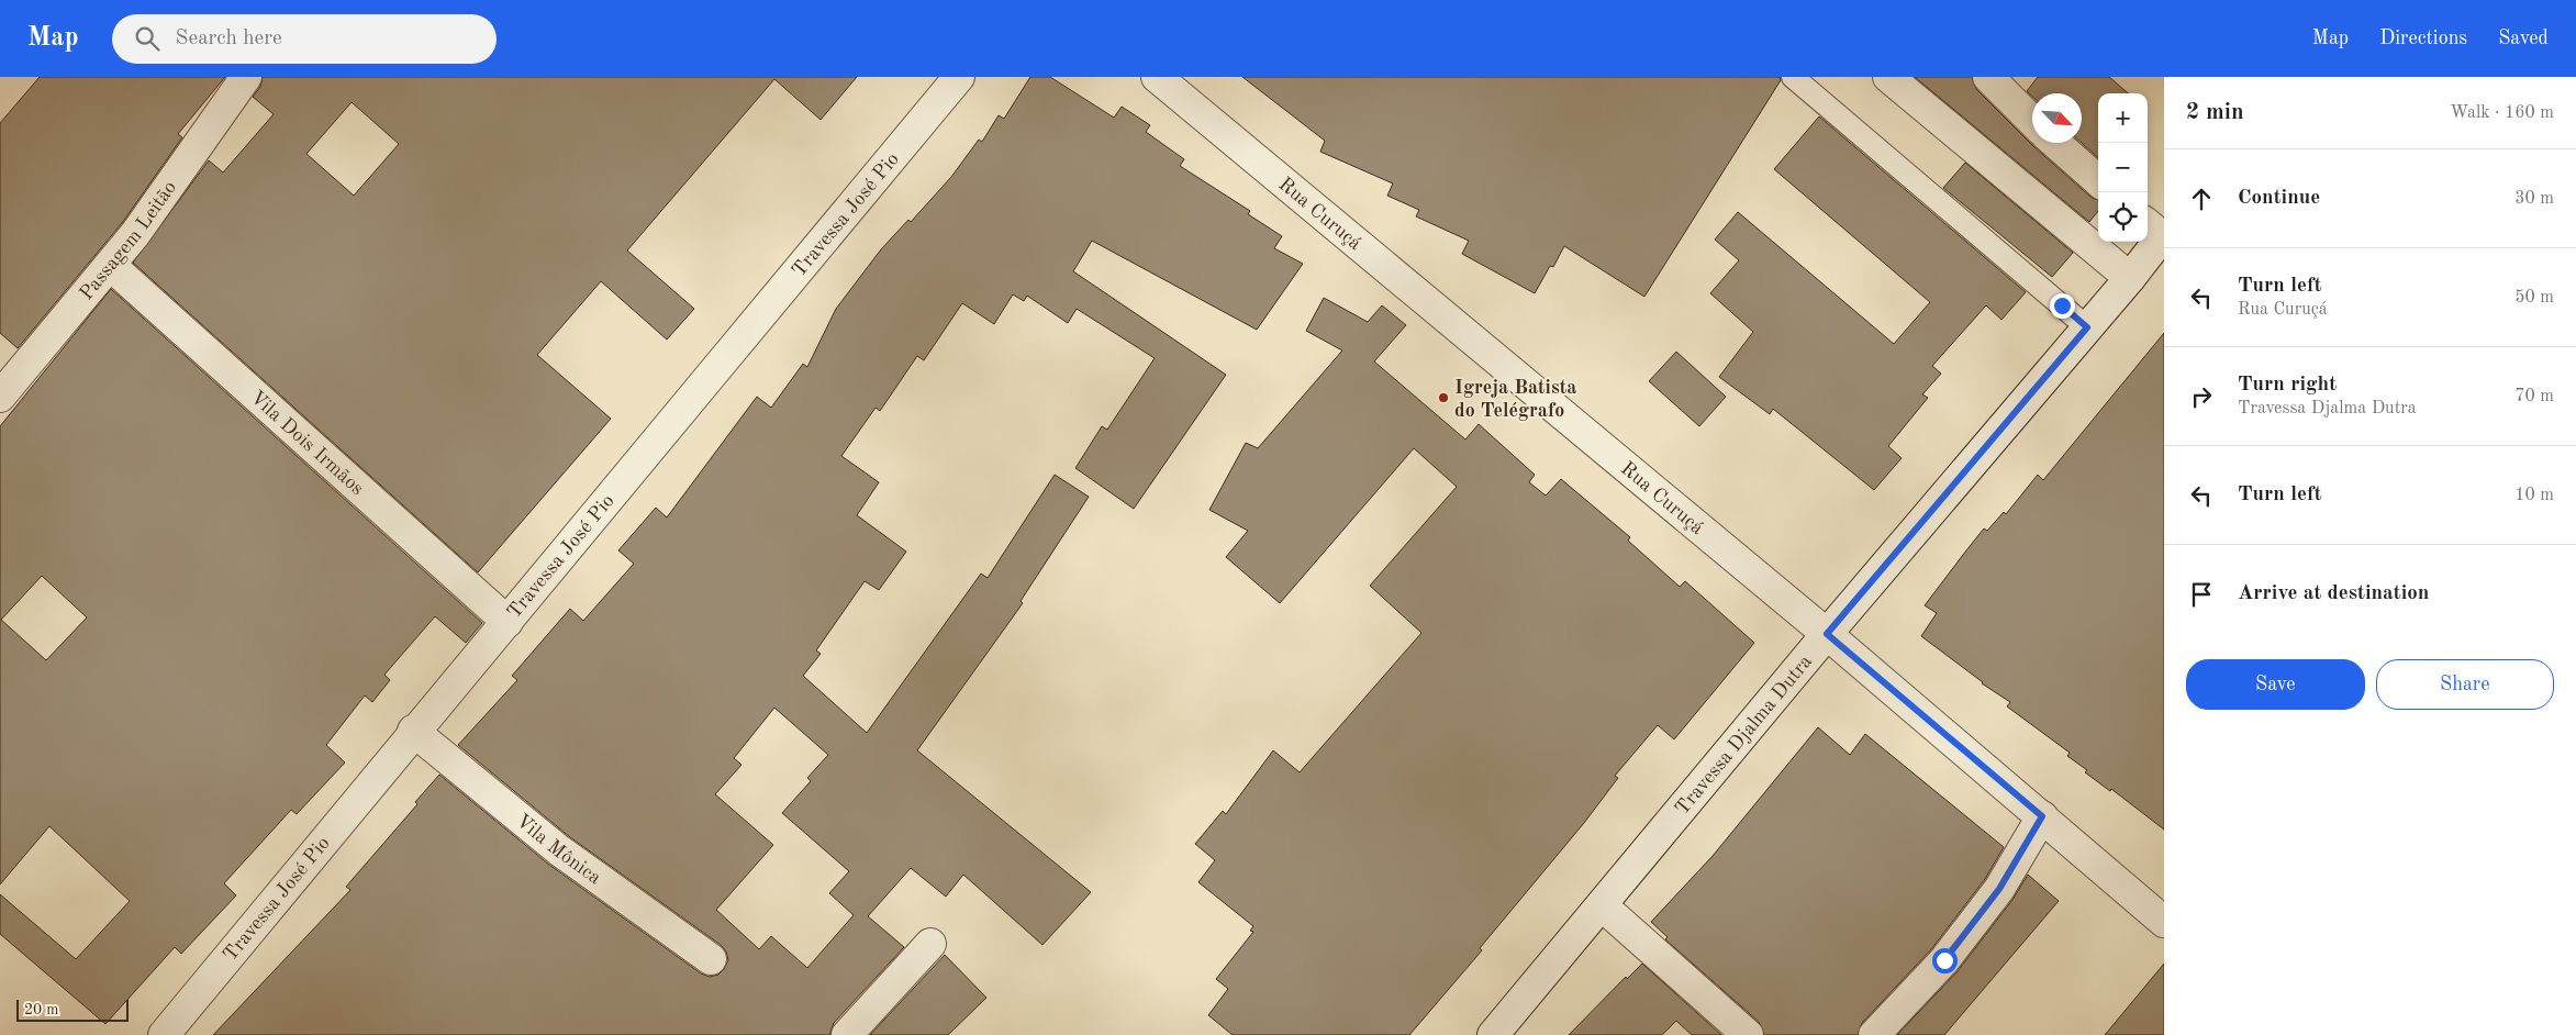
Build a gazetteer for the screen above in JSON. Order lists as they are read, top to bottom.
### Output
{
  "streets": {
    "street": [
      "Rua Curuçá",
      "Travessa José Pio",
      "Passagem Leitão",
      "Vila Dois Irmãos",
      "Travessa Djalma Dutra",
      "Vila Mônica"
    ]
  },
  "crossings": [
    ["Rua Curuçá", "Travessa Djalma Dutra"],
    ["Travessa José Pio", "Vila Dois Irmãos"],
    ["Travessa José Pio", "Vila Mônica"],
    ["Passagem Leitão", "Vila Dois Irmãos"]
  ],
  "places": ["Igreja Batista do Telégrafo"],
  "scale_bar": "20 m",
  "north": "bottom right",
  "page": {
    "header": "Map",
    "search": "Search here",
    "nav": ["Map", "Directions", "Saved"],
    "heading": ["2 min", "Walk · 160 m"],
    "map_buttons": ["+", "−"],
    "list": [
      ["Continue", "30 m"],
      ["Turn left", "Rua Curuçá", "50 m"],
      ["Turn right", "Travessa Djalma Dutra", "70 m"],
      ["Turn left", "10 m"],
      "Arrive at destination"
    ],
    "buttons": ["Save", "Share"],
    "scale": "20 m"
  }
}
